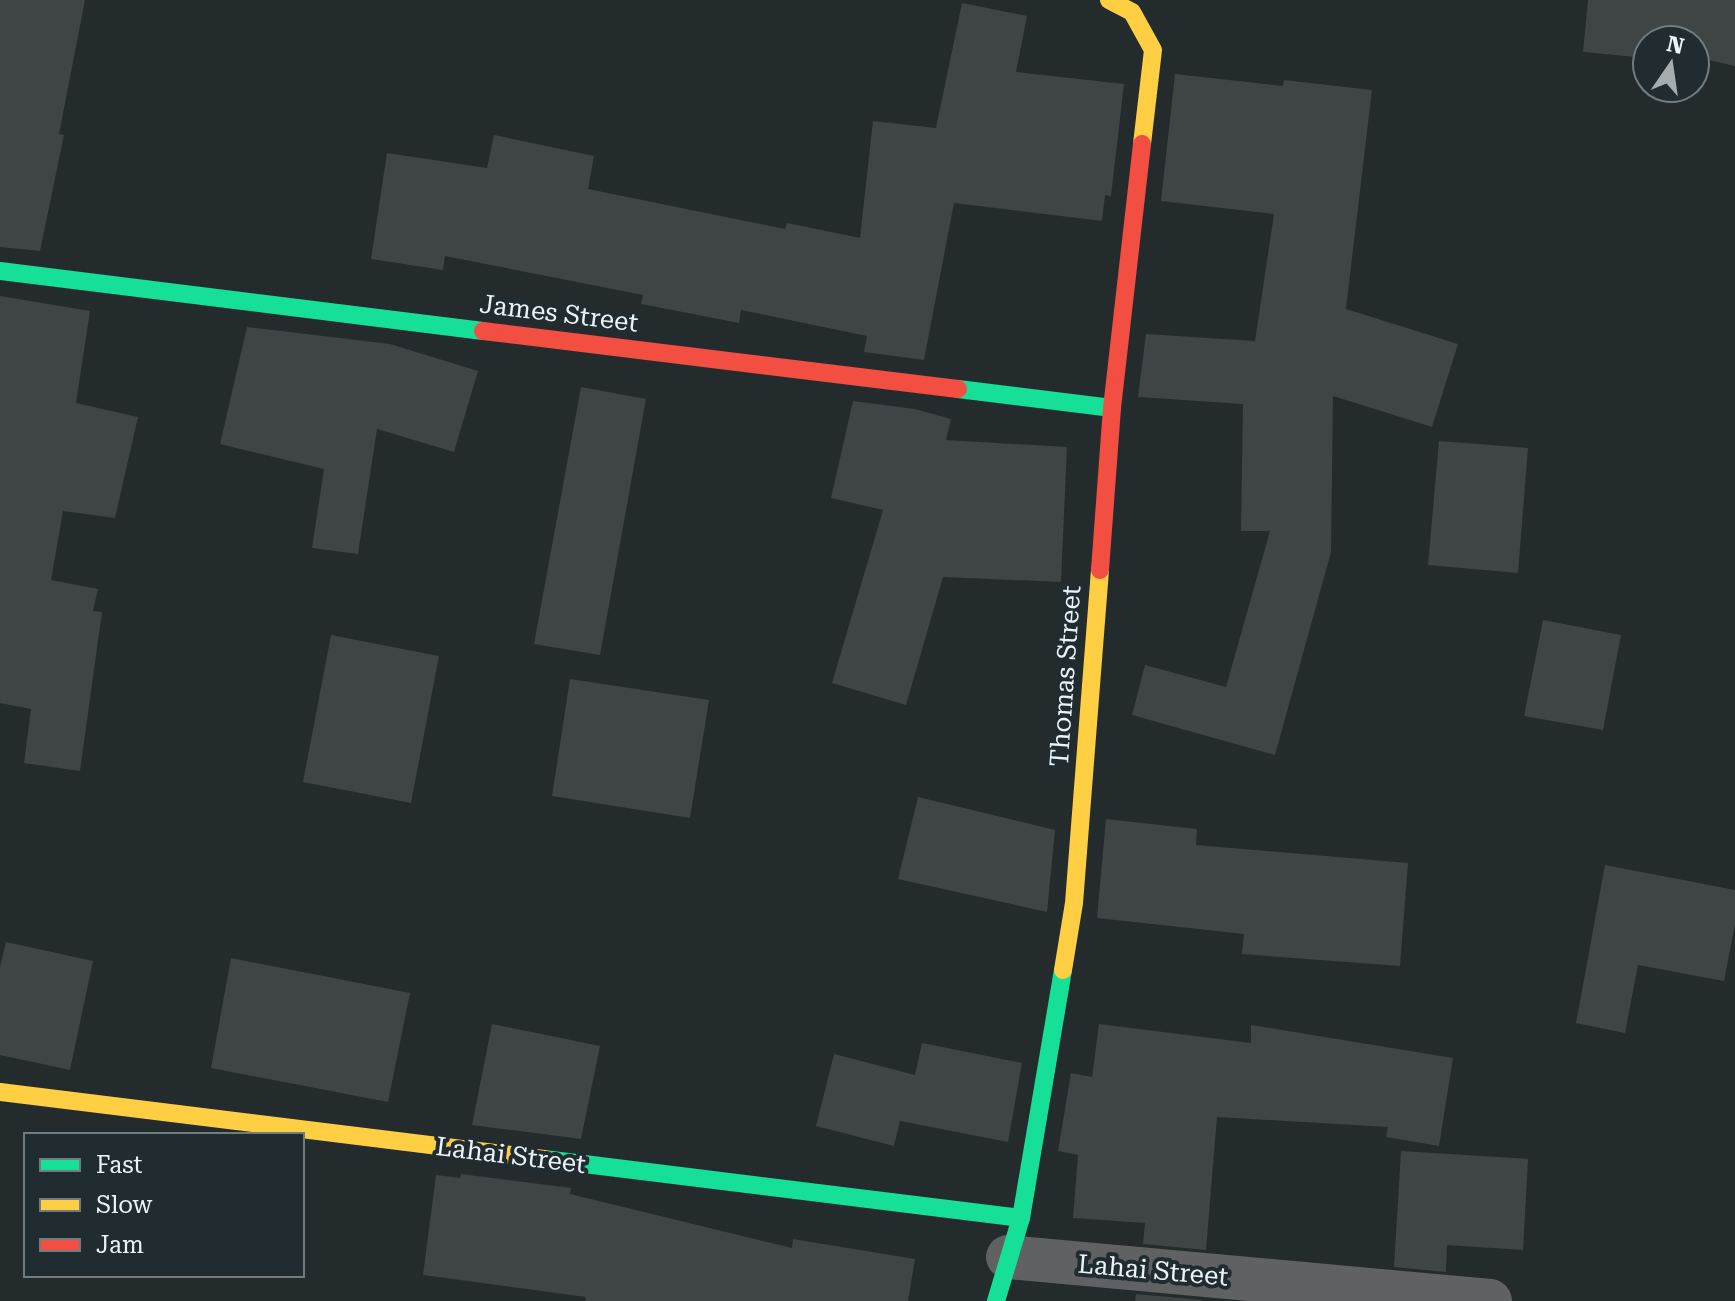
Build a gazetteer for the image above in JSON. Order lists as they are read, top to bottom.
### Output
{
  "streets": {
    "street": ["James Street", "Thomas Street", "Lahai Street"]
  },
  "crossings": [
    ["James Street", "Thomas Street"],
    ["Thomas Street", "Lahai Street"]
  ],
  "legend": ["Fast", "Slow", "Jam"],
  "north": "top"
}
